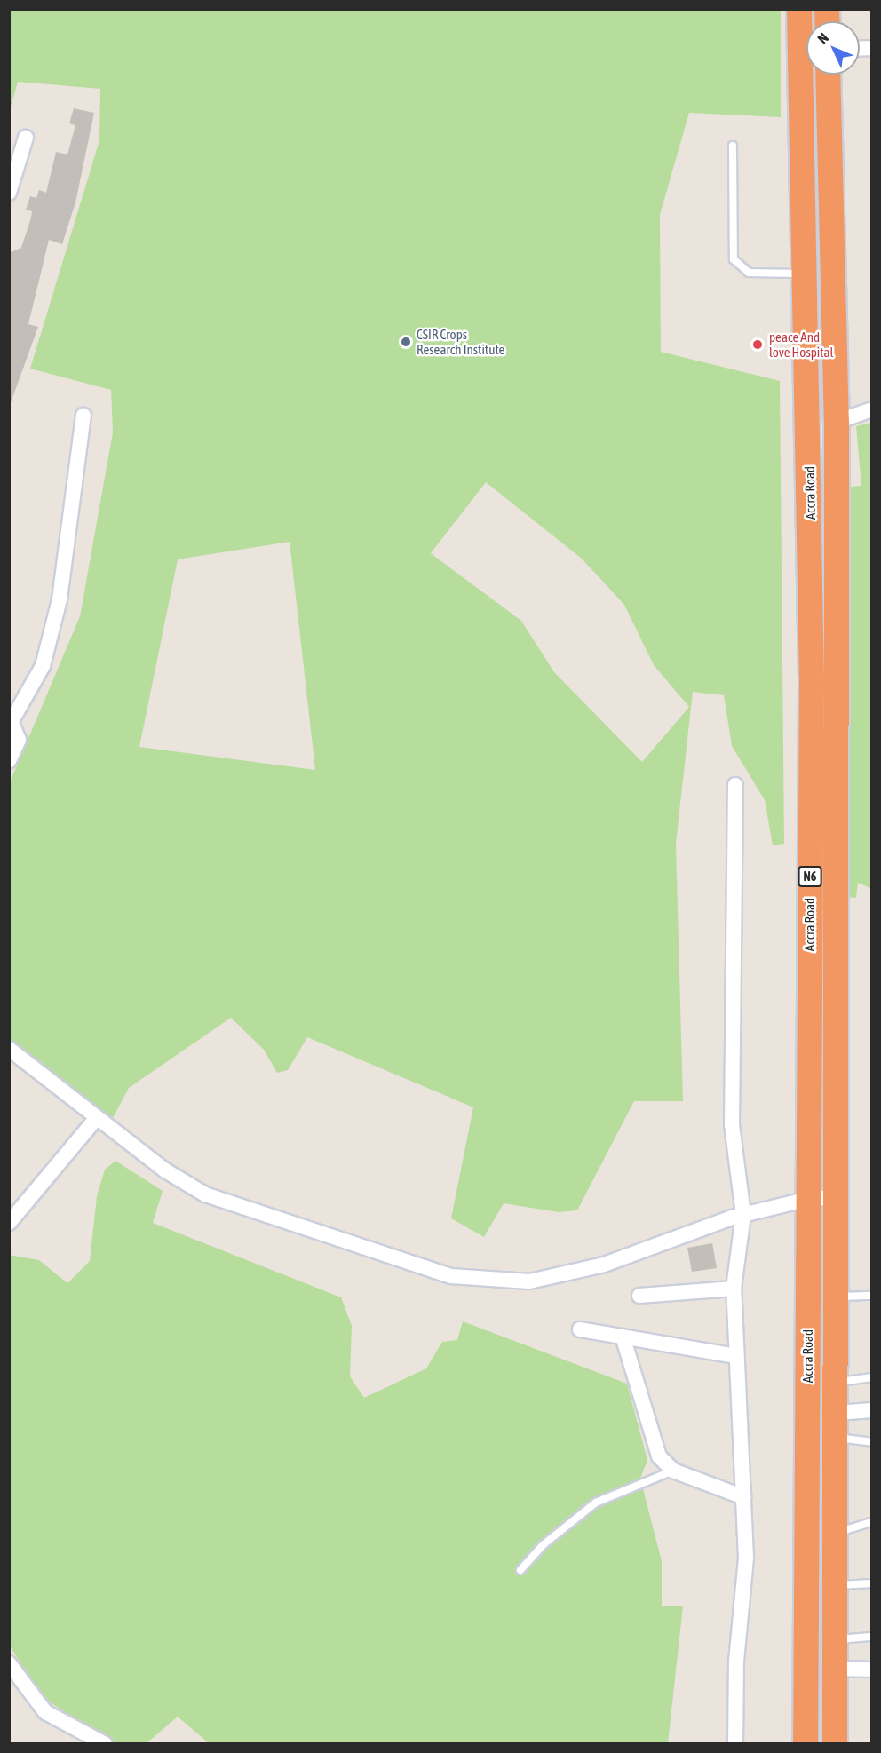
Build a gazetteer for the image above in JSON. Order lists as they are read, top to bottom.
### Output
{
  "streets": {
    "highway": ["Accra Road", "N6"]
  },
  "places": ["CSIR Crops Research Institute", "peace And love Hospital"],
  "north": "top left"
}
